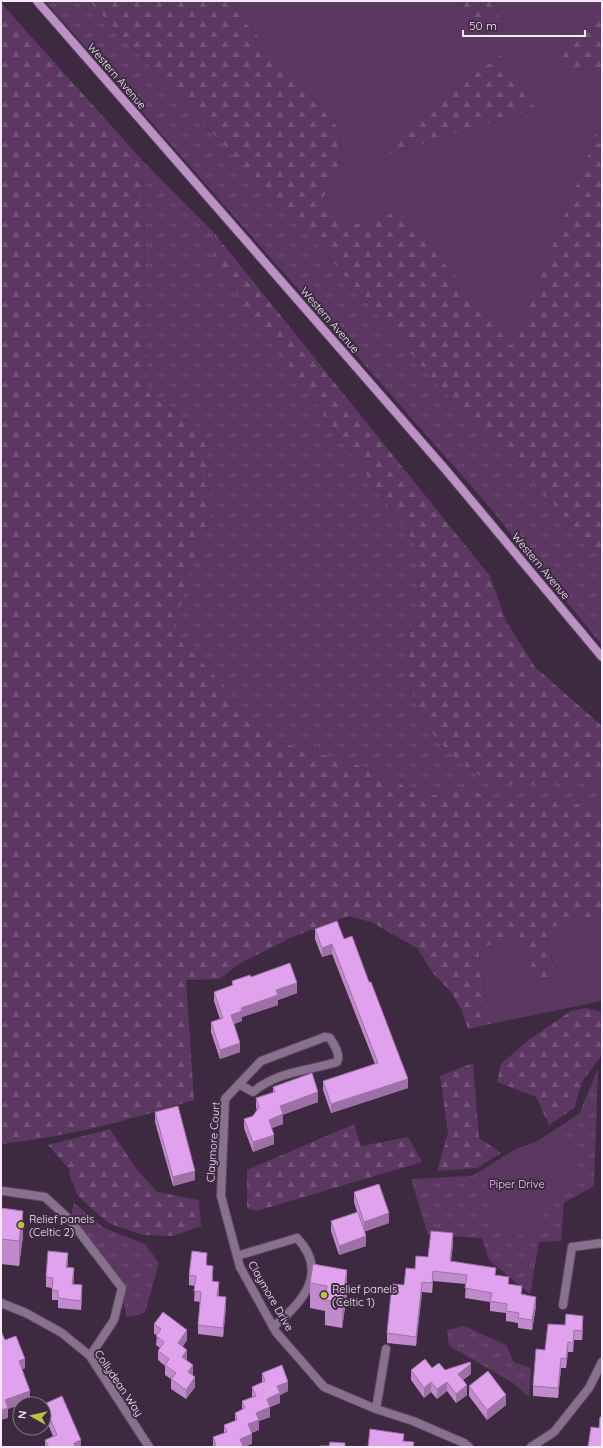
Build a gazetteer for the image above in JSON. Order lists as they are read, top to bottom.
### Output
{
  "streets": {
    "main road": ["Western Avenue"],
    "street": ["Claymore Court", "Claymore Drive", "Collydean Way"]
  },
  "crossings": [
    ["Claymore Court", "Claymore Drive"]
  ],
  "parks": ["Piper Drive"],
  "places": ["Relief panels (Celtic 2)", "Relief panels (Celtic 1)"],
  "scale_bar": "50 m",
  "north": "left"
}
